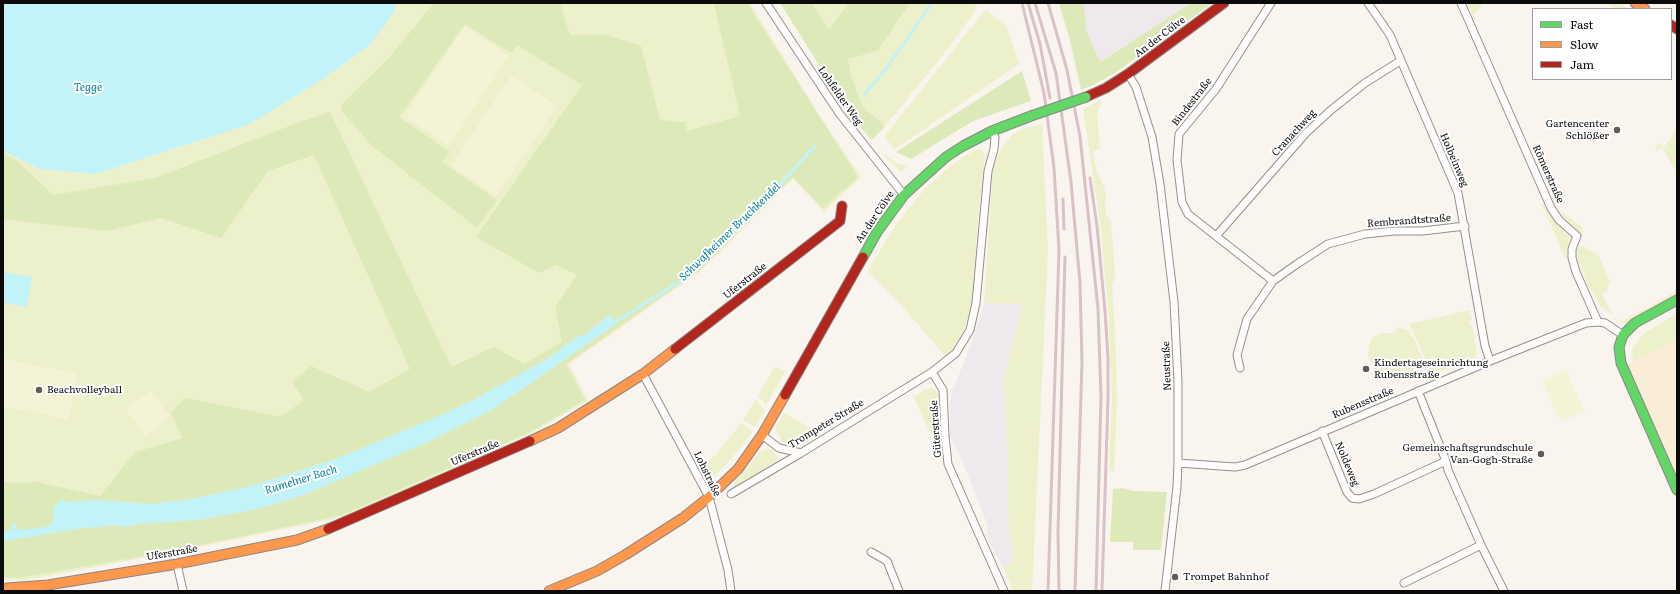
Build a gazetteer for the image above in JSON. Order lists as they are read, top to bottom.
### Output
{
  "streets": {
    "street": [
      "An der Cölve",
      "Lohfelder Weg",
      "Bindestraße",
      "Cranachweg",
      "Holbeinweg",
      "Römerstraße",
      "Rembrandtstraße",
      "Uferstraße",
      "Neustraße",
      "Rubensstraße",
      "Trompeter Straße",
      "Güterstraße",
      "Noldeweg",
      "Lohstraße"
    ]
  },
  "crossings": [
    ["An der Cölve", "Lohfelder Weg"],
    ["An der Cölve", "Neustraße"],
    ["An der Cölve", "Lohstraße"],
    ["Bindestraße", "Cranachweg"],
    ["Bindestraße", "Rembrandtstraße"],
    ["Cranachweg", "Holbeinweg"],
    ["Holbeinweg", "Rembrandtstraße"],
    ["Holbeinweg", "Rubensstraße"],
    ["Römerstraße", "Rubensstraße"],
    ["Uferstraße", "Lohstraße"],
    ["Neustraße", "Rubensstraße"],
    ["Rubensstraße", "Noldeweg"],
    ["Trompeter Straße", "Güterstraße"]
  ],
  "water": ["Tegge", "Schwafheimer Bruchkendel", "Rumelner Bach"],
  "places": [
    "Gartencenter Schlößer",
    "Kindertageseinrichtung Rubensstraße",
    "Beachvolleyball",
    "Gemeinschaftsgrundschule Van-Gogh-Straße",
    "Trompet Bahnhof"
  ],
  "legend": ["Fast", "Slow", "Jam"]
}
